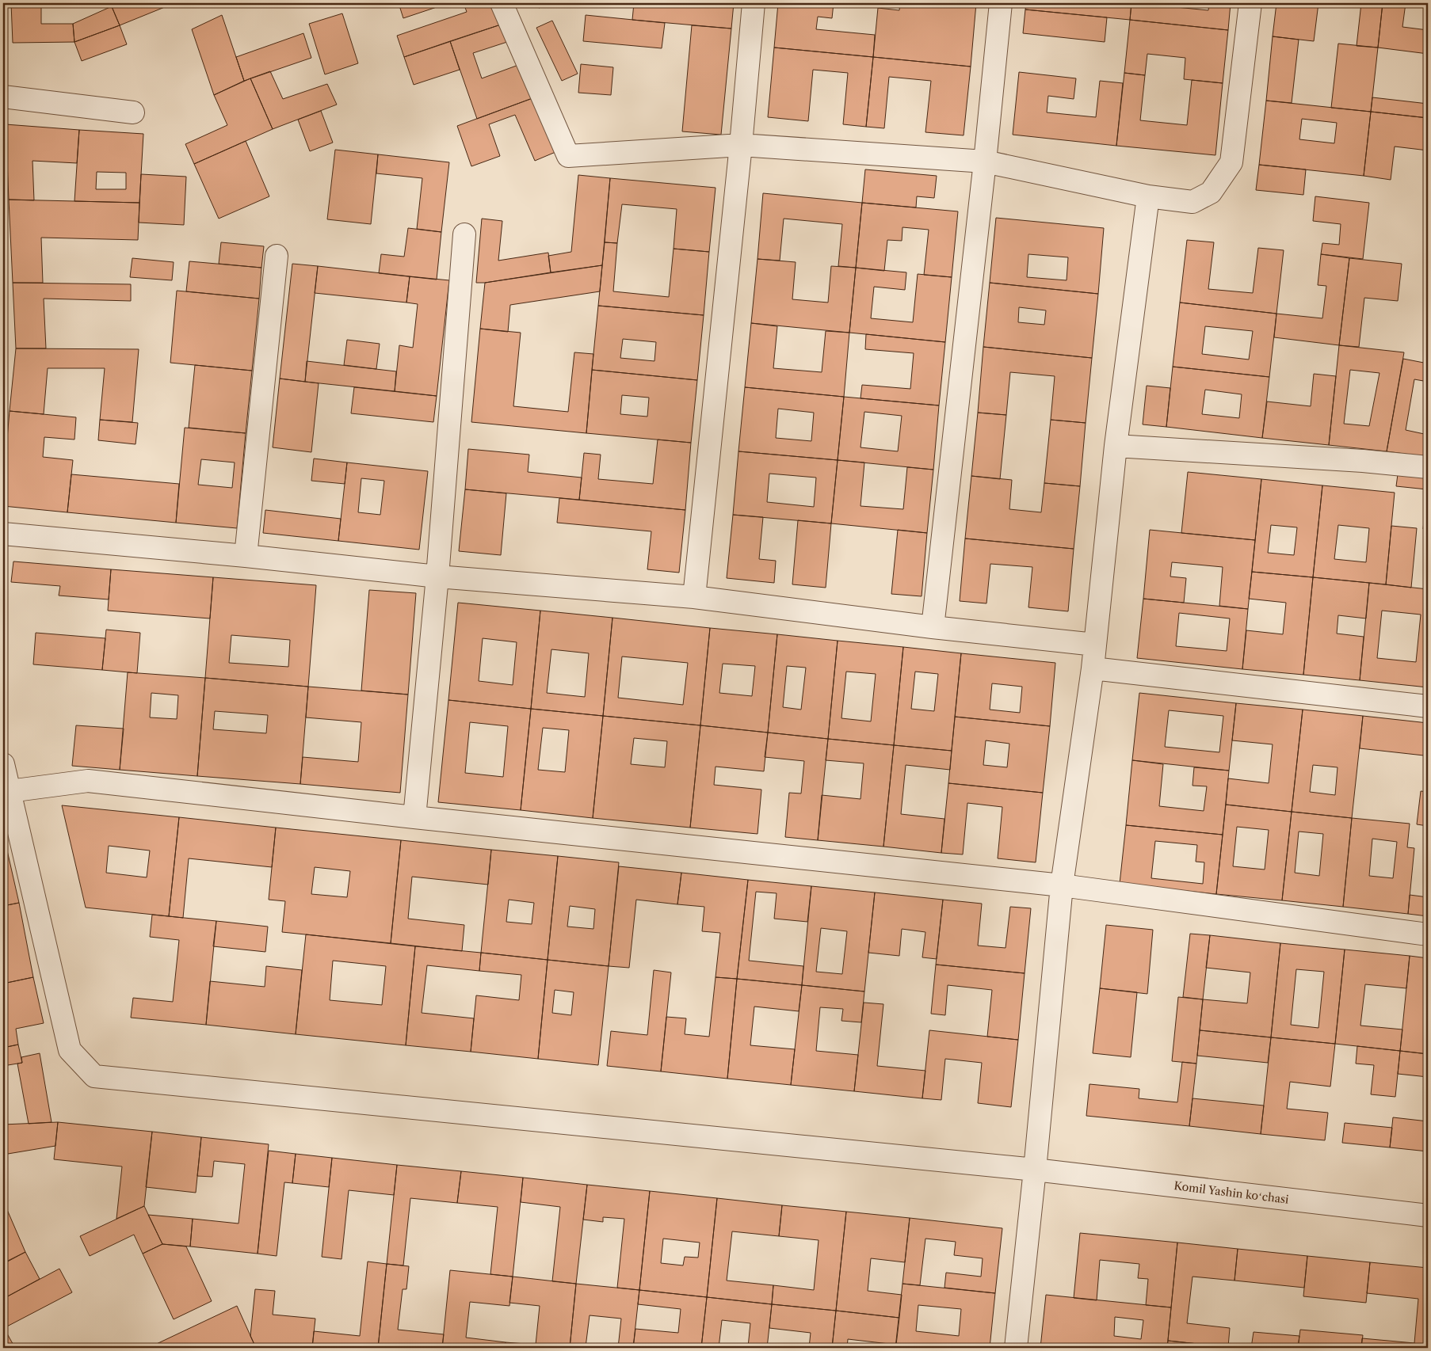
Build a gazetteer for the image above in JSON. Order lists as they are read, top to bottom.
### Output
{
  "streets": {
    "street": ["Komil Yashin koʻchasi"]
  }
}
